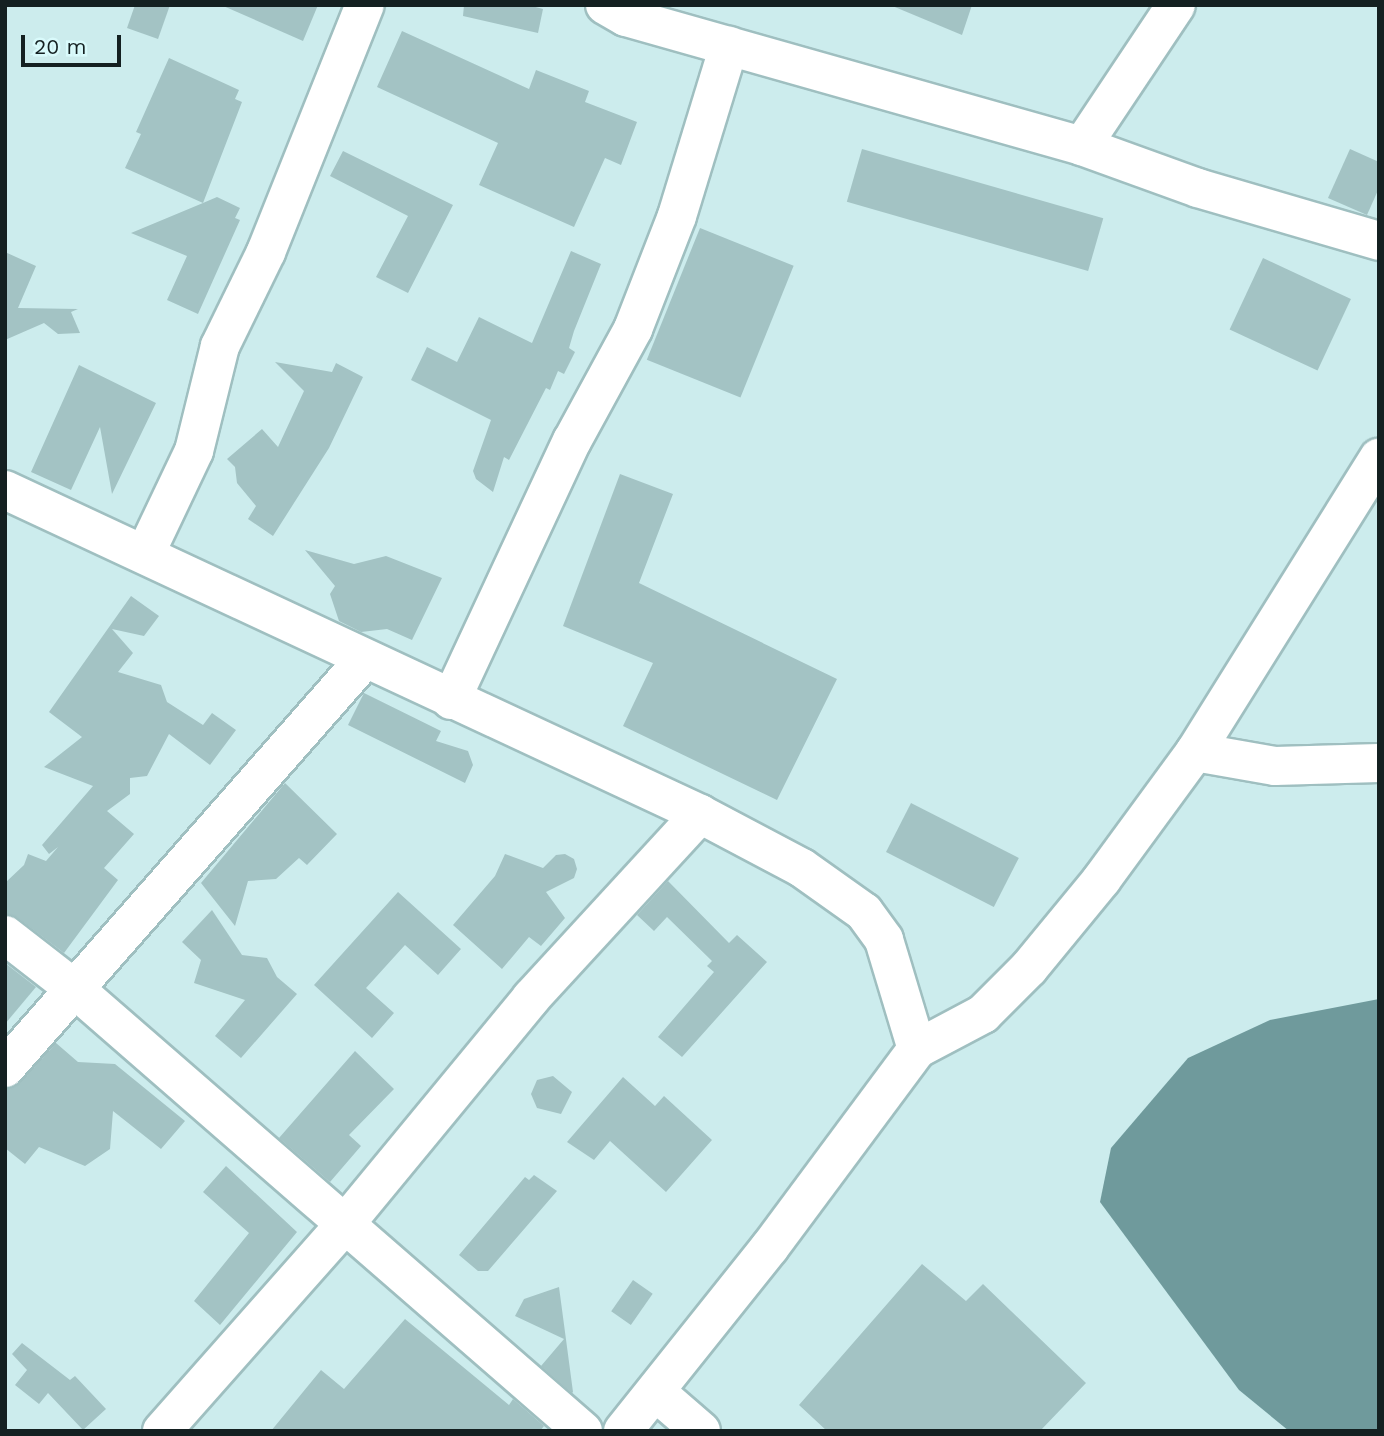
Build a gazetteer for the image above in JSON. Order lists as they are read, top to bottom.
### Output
{
  "scale_bar": "20 m"
}
